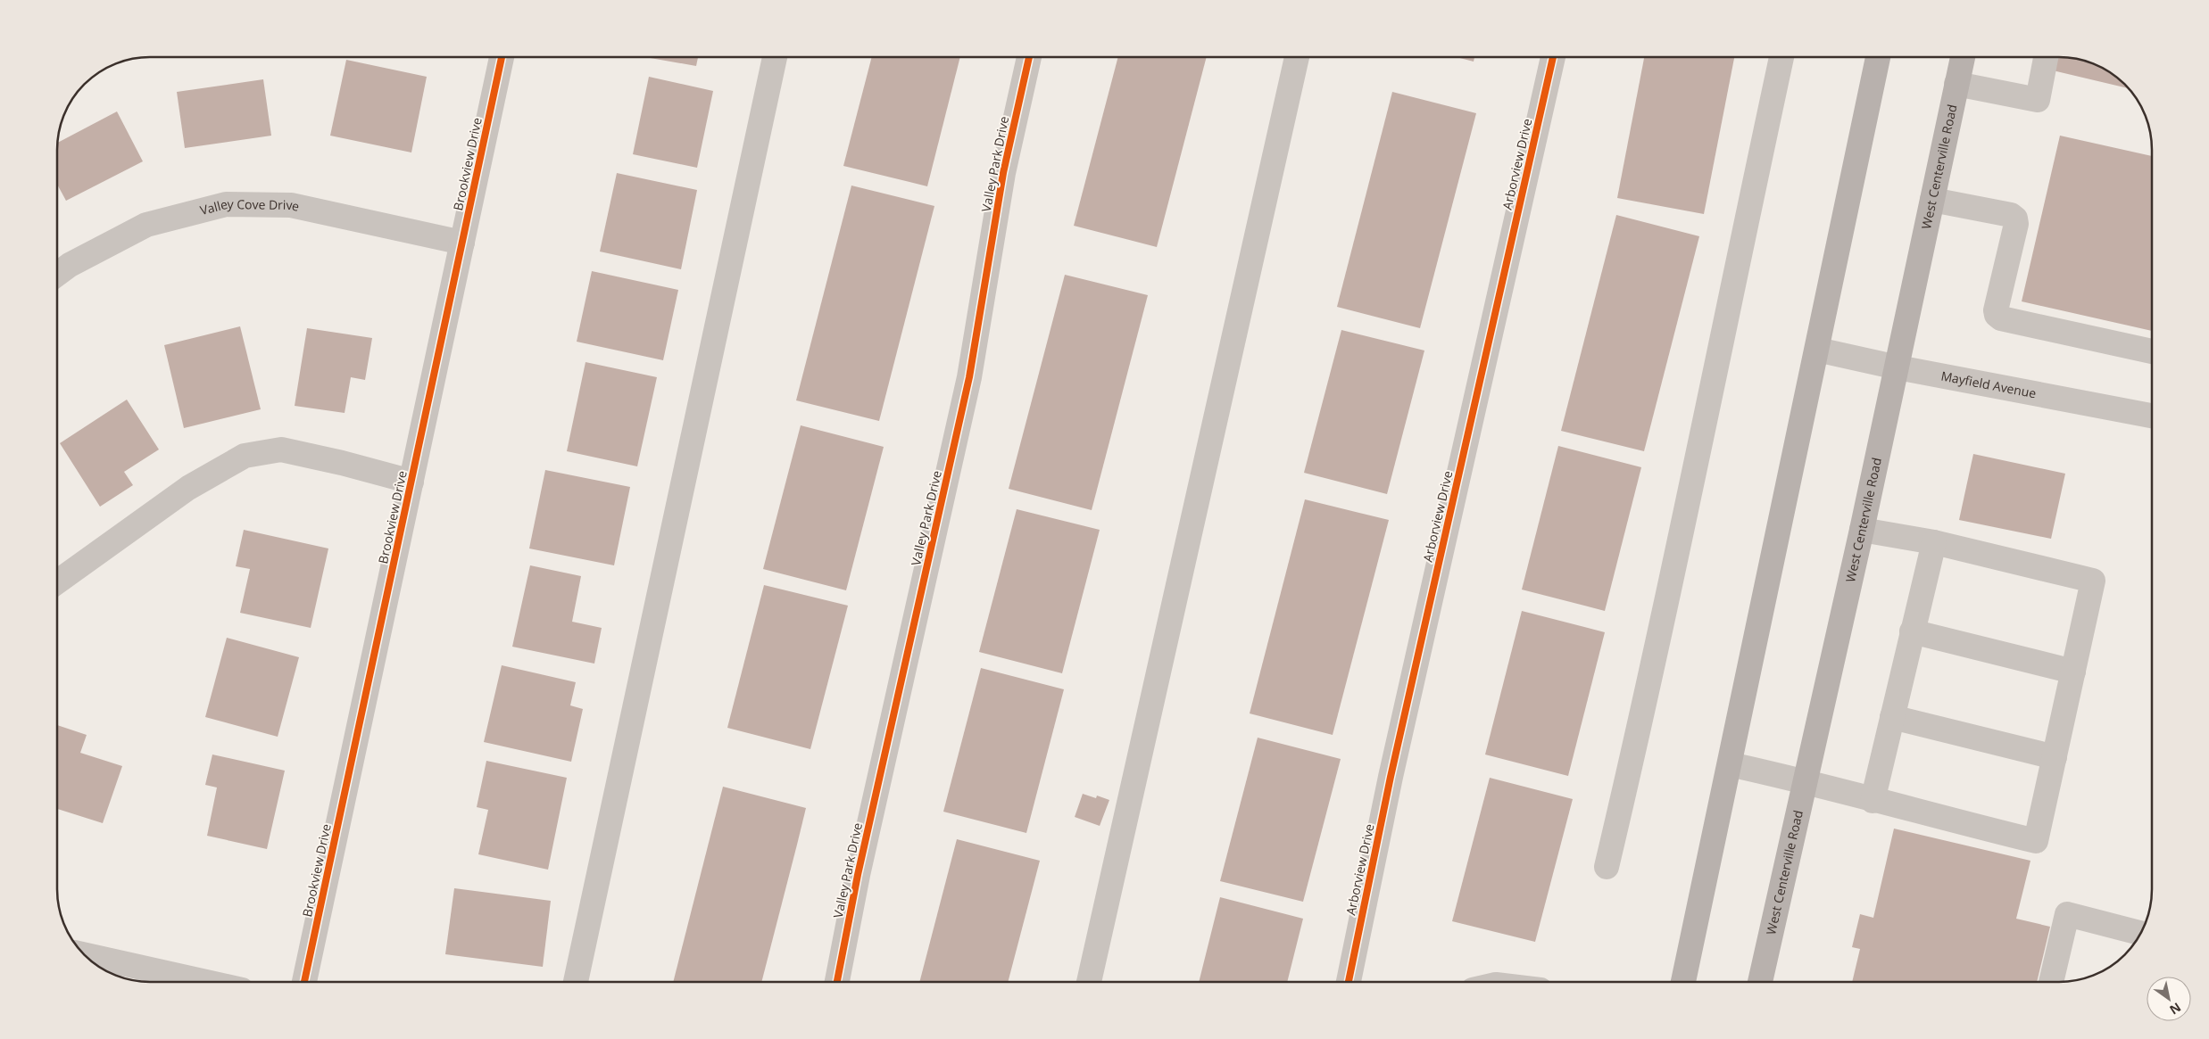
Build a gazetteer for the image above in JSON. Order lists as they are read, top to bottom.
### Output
{
  "streets": {
    "main road": ["West Centerville Road"],
    "street": [
      "Brookview Drive",
      "Valley Park Drive",
      "Arborview Drive",
      "Valley Cove Drive",
      "Mayfield Avenue"
    ]
  },
  "crossings": [
    ["Brookview Drive", "Valley Cove Drive"],
    ["West Centerville Road", "Mayfield Avenue"]
  ],
  "north": "bottom right"
}
